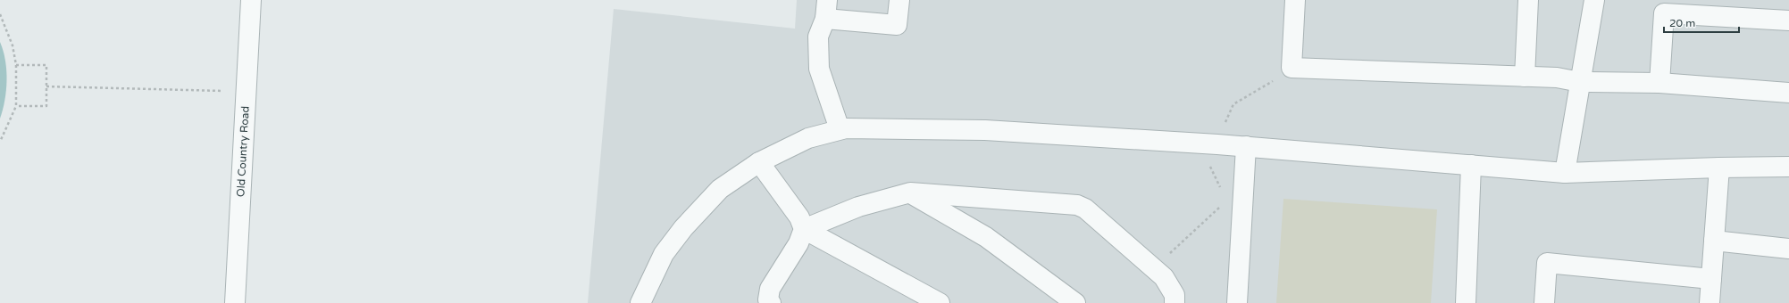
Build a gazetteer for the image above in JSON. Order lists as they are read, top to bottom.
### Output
{
  "streets": {
    "street": ["Old Country Road"]
  },
  "scale_bar": "20 m"
}
